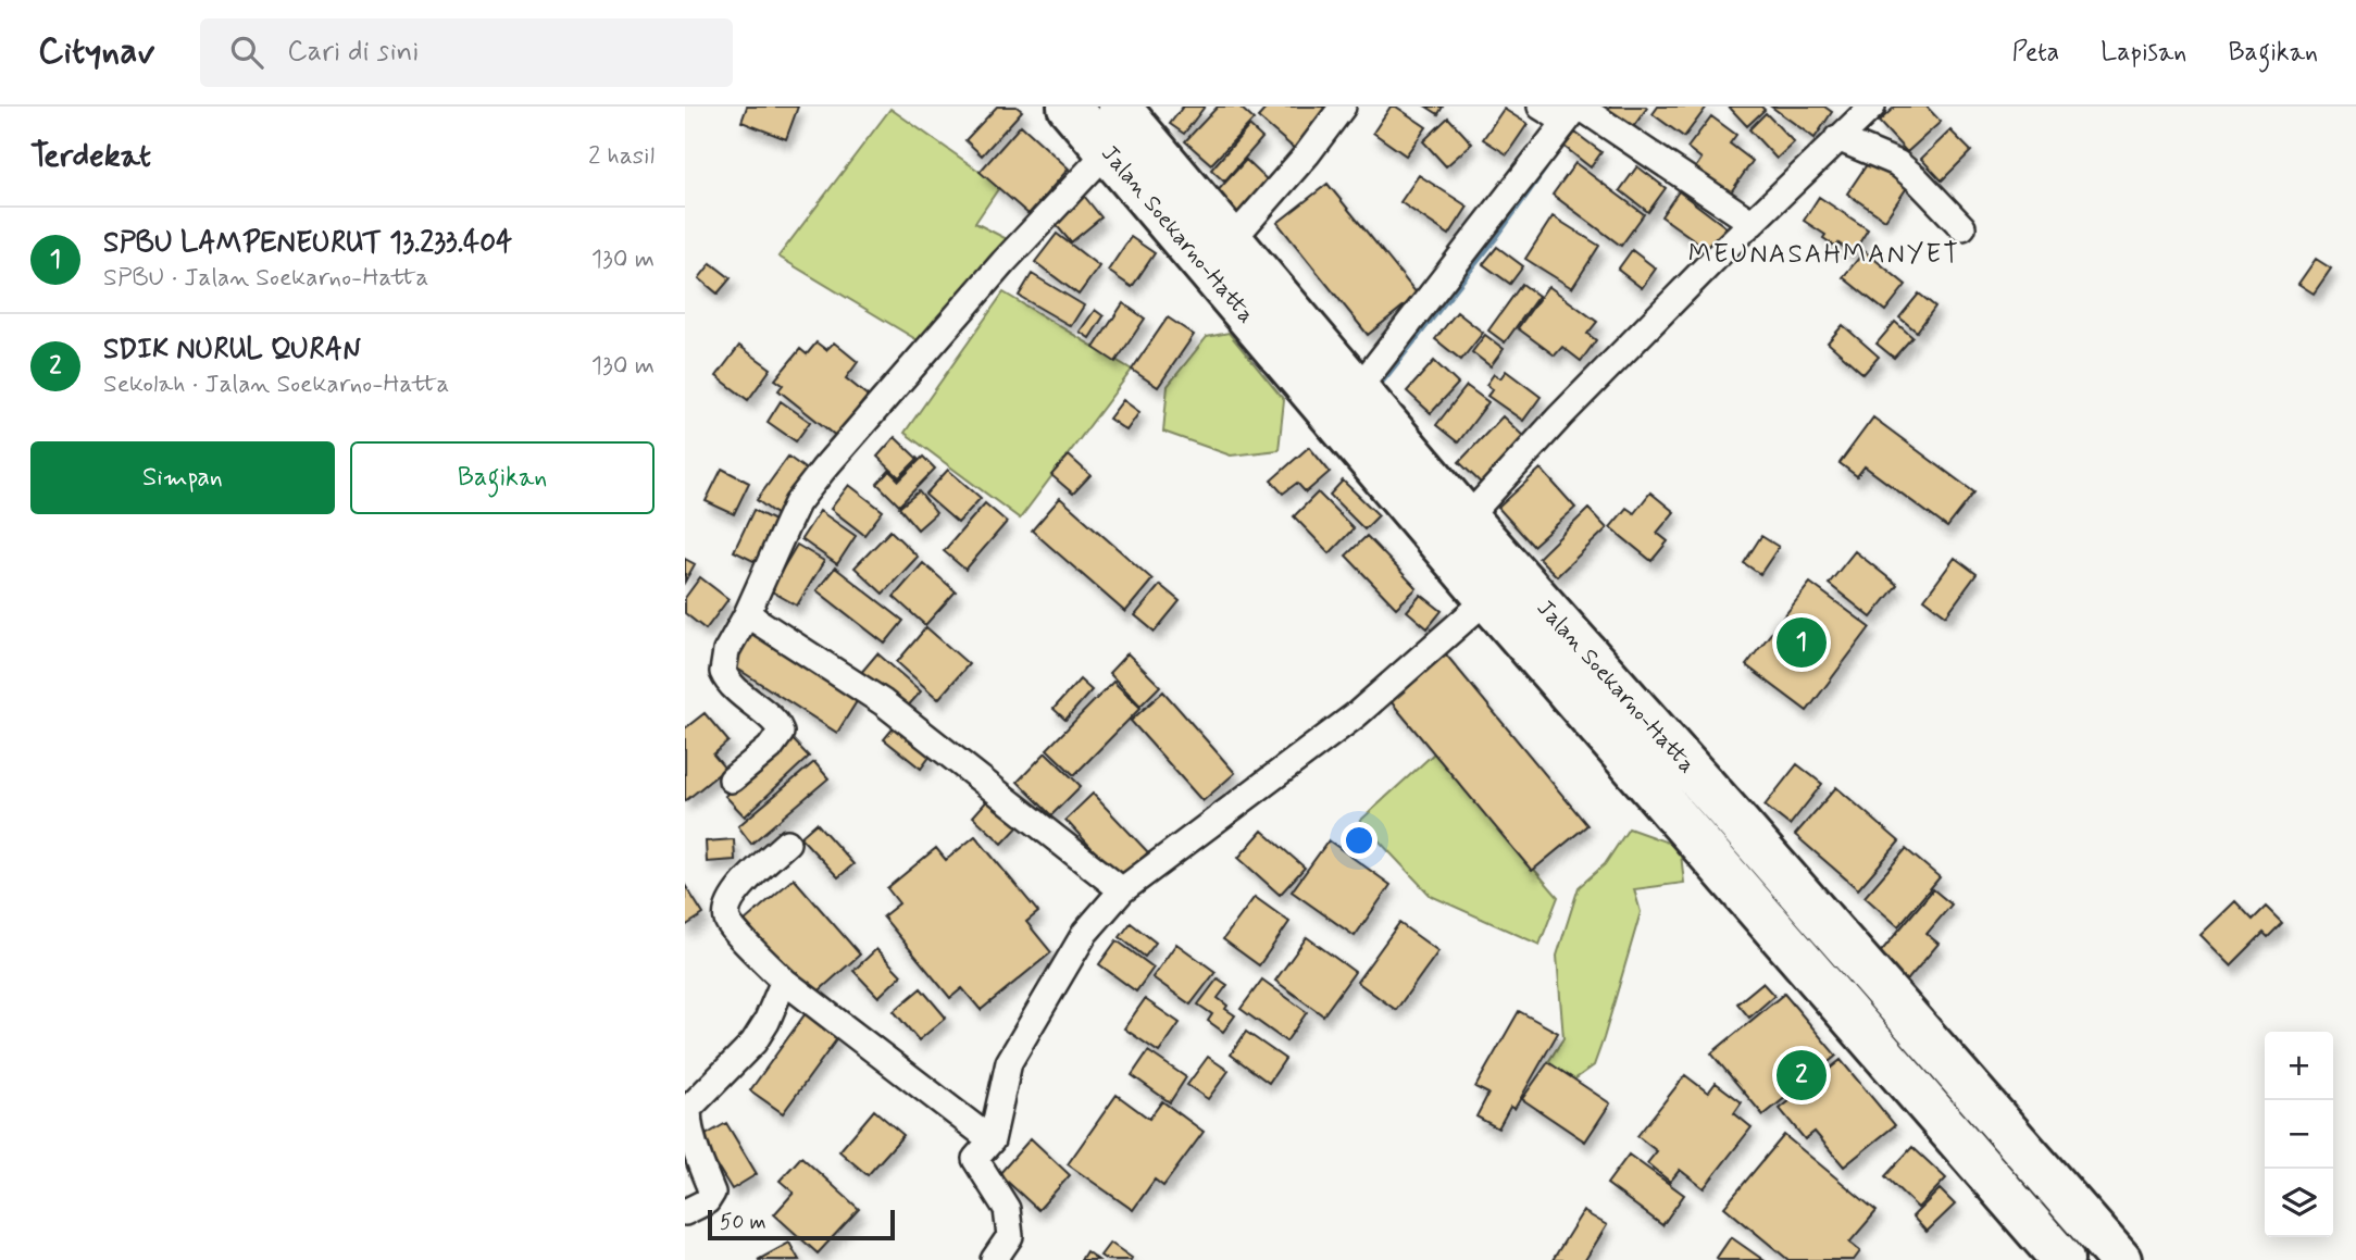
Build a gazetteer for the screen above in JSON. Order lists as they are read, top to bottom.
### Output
{
  "streets": {
    "highway": ["Jalan Soekarno-Hatta"]
  },
  "districts": ["MEUNASAHMANYET"],
  "scale_bar": "50 m",
  "page": {
    "header": "Citynav",
    "search": "Cari di sini",
    "nav": ["Peta", "Lapisan", "Bagikan"],
    "heading": ["Terdekat", "2 hasil"],
    "list": [
      {
        "mark": "1",
        "name": "SPBU LAMPENEURUT 13.233.404",
        "note": "SPBU · Jalan Soekarno-Hatta",
        "value": "130 m"
      },
      {
        "mark": "2",
        "name": "SDIK NURUL QURAN",
        "note": "Sekolah · Jalan Soekarno-Hatta",
        "value": "130 m"
      }
    ],
    "buttons": ["Simpan", "Bagikan"],
    "pins": ["1", "2"],
    "map_buttons": ["+", "−"],
    "scale": "50 m"
  }
}
